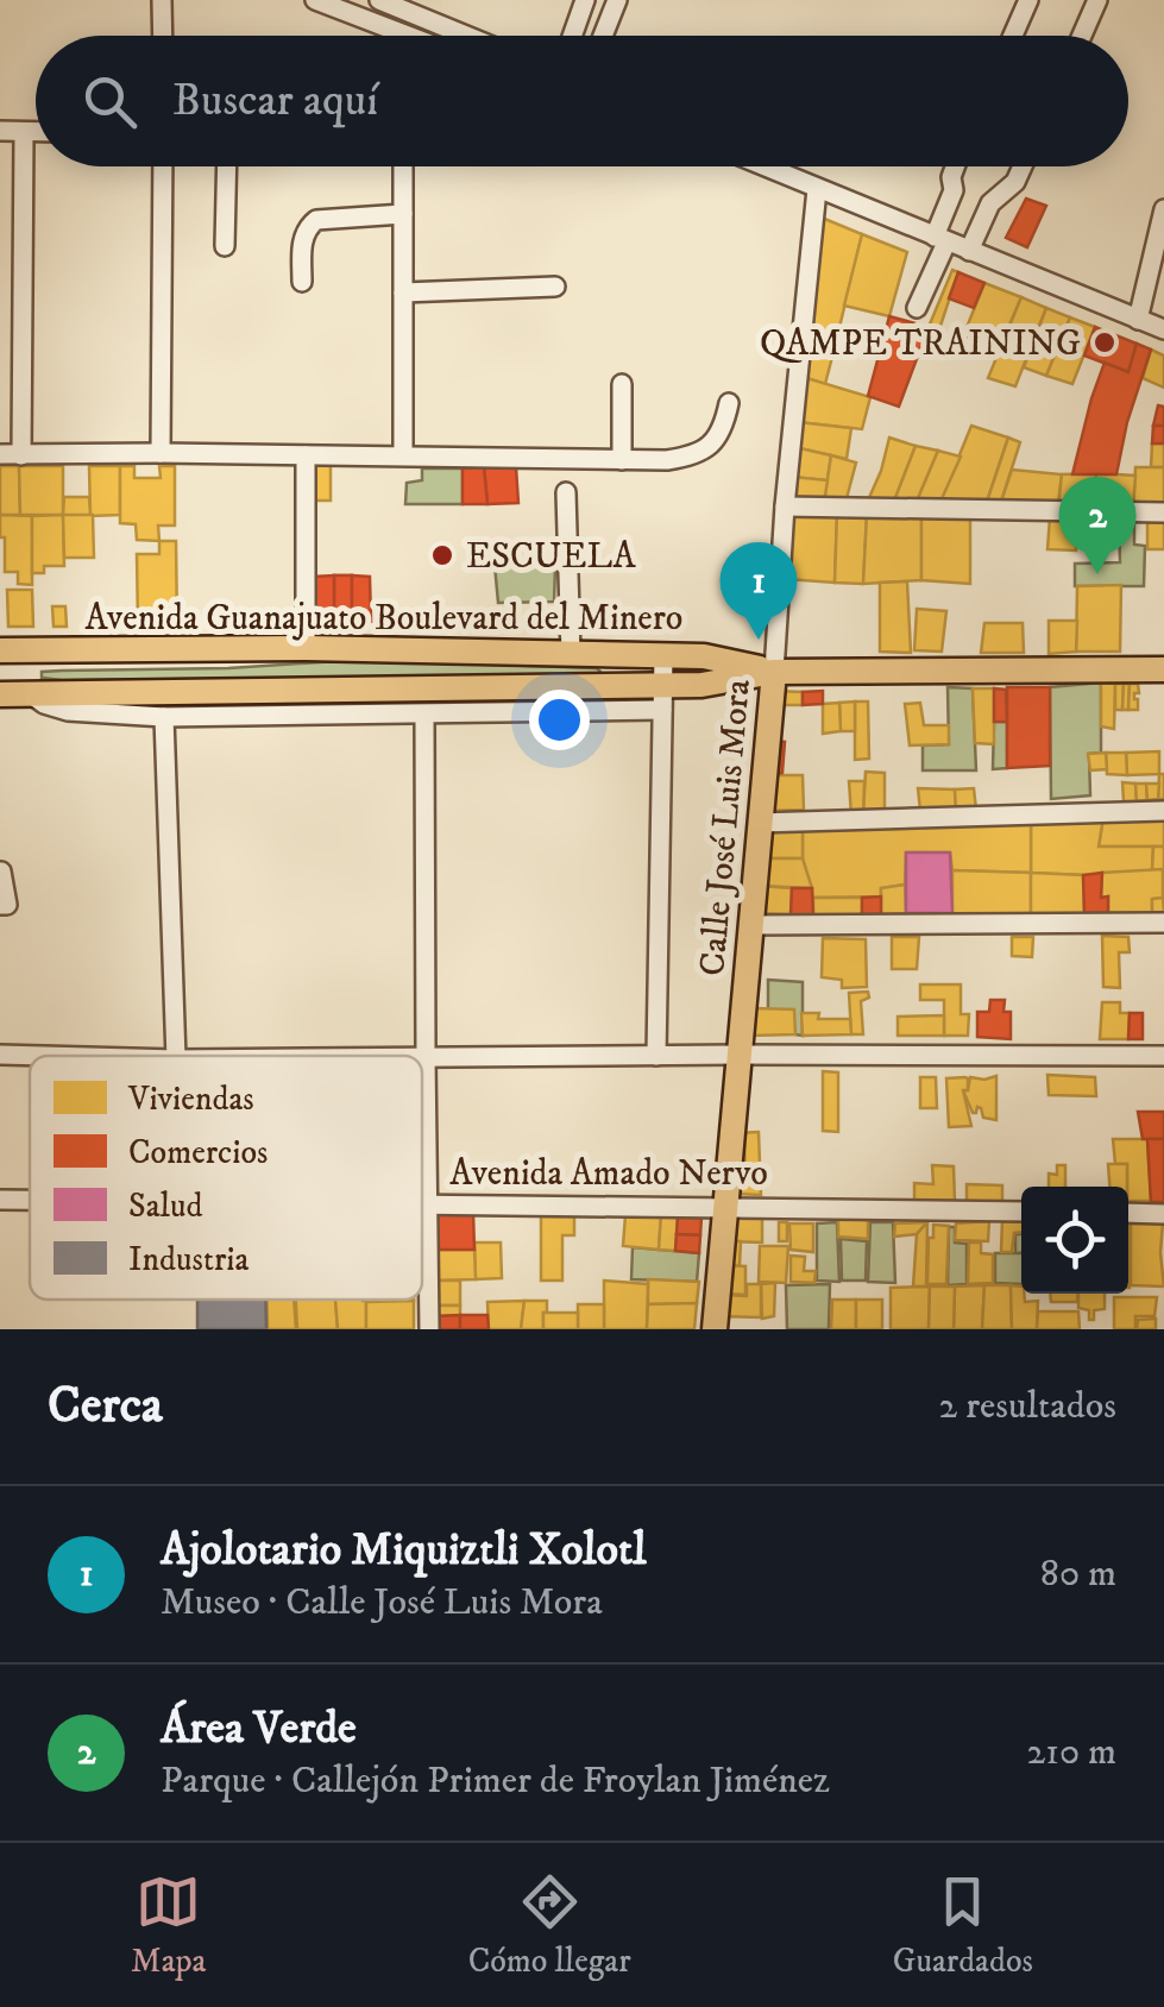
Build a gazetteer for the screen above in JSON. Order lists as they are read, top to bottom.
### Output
{
  "streets": {
    "main road": ["Avenida Guanajuato Boulevard del Minero", "Calle José Luis Mora"],
    "street": ["Avenida Amado Nervo"]
  },
  "crossings": [
    ["Avenida Guanajuato Boulevard del Minero", "Calle José Luis Mora"],
    ["Calle José Luis Mora", "Avenida Amado Nervo"]
  ],
  "places": ["QAMPE TRAINING", "ESCUELA"],
  "legend": [
    "Viviendas",
    "Comercios",
    "Salud",
    "Industria"
  ],
  "page": {
    "search": "Buscar aquí",
    "pins": ["2", "1"],
    "heading": ["Cerca", "2 resultados"],
    "list": [
      {
        "mark": "1",
        "name": "Ajolotario Miquiztli Xolotl",
        "note": "Museo · Calle José Luis Mora",
        "value": "80 m"
      },
      {
        "mark": "2",
        "name": "Área Verde",
        "note": "Parque · Callejón Primer de Froylan Jiménez",
        "value": "210 m"
      }
    ],
    "nav": ["Mapa", "Cómo llegar", "Guardados"]
  }
}
